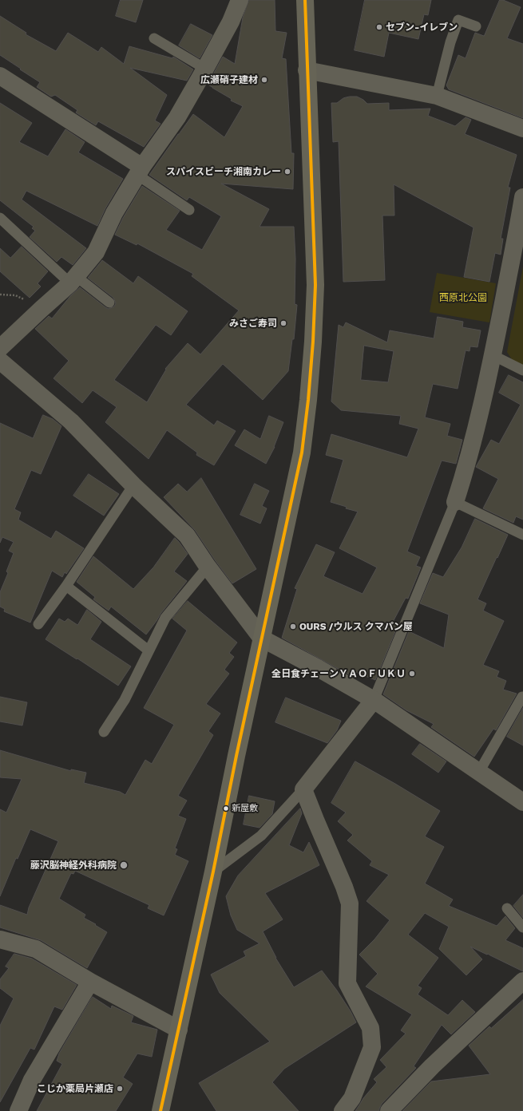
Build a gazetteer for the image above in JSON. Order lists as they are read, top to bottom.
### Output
{
  "parks": ["西原北公園"],
  "places": [
    "セブン-イレブン",
    "広瀬硝子建材",
    "スパイスビーチ湘南カレー",
    "みさご寿司",
    "OURS /ウルス クマパン屋",
    "全日食チェーンＹＡＯＦＵＫＵ",
    "新屋敷",
    "藤沢脳神経外科病院",
    "こじか薬局片瀬店"
  ]
}
